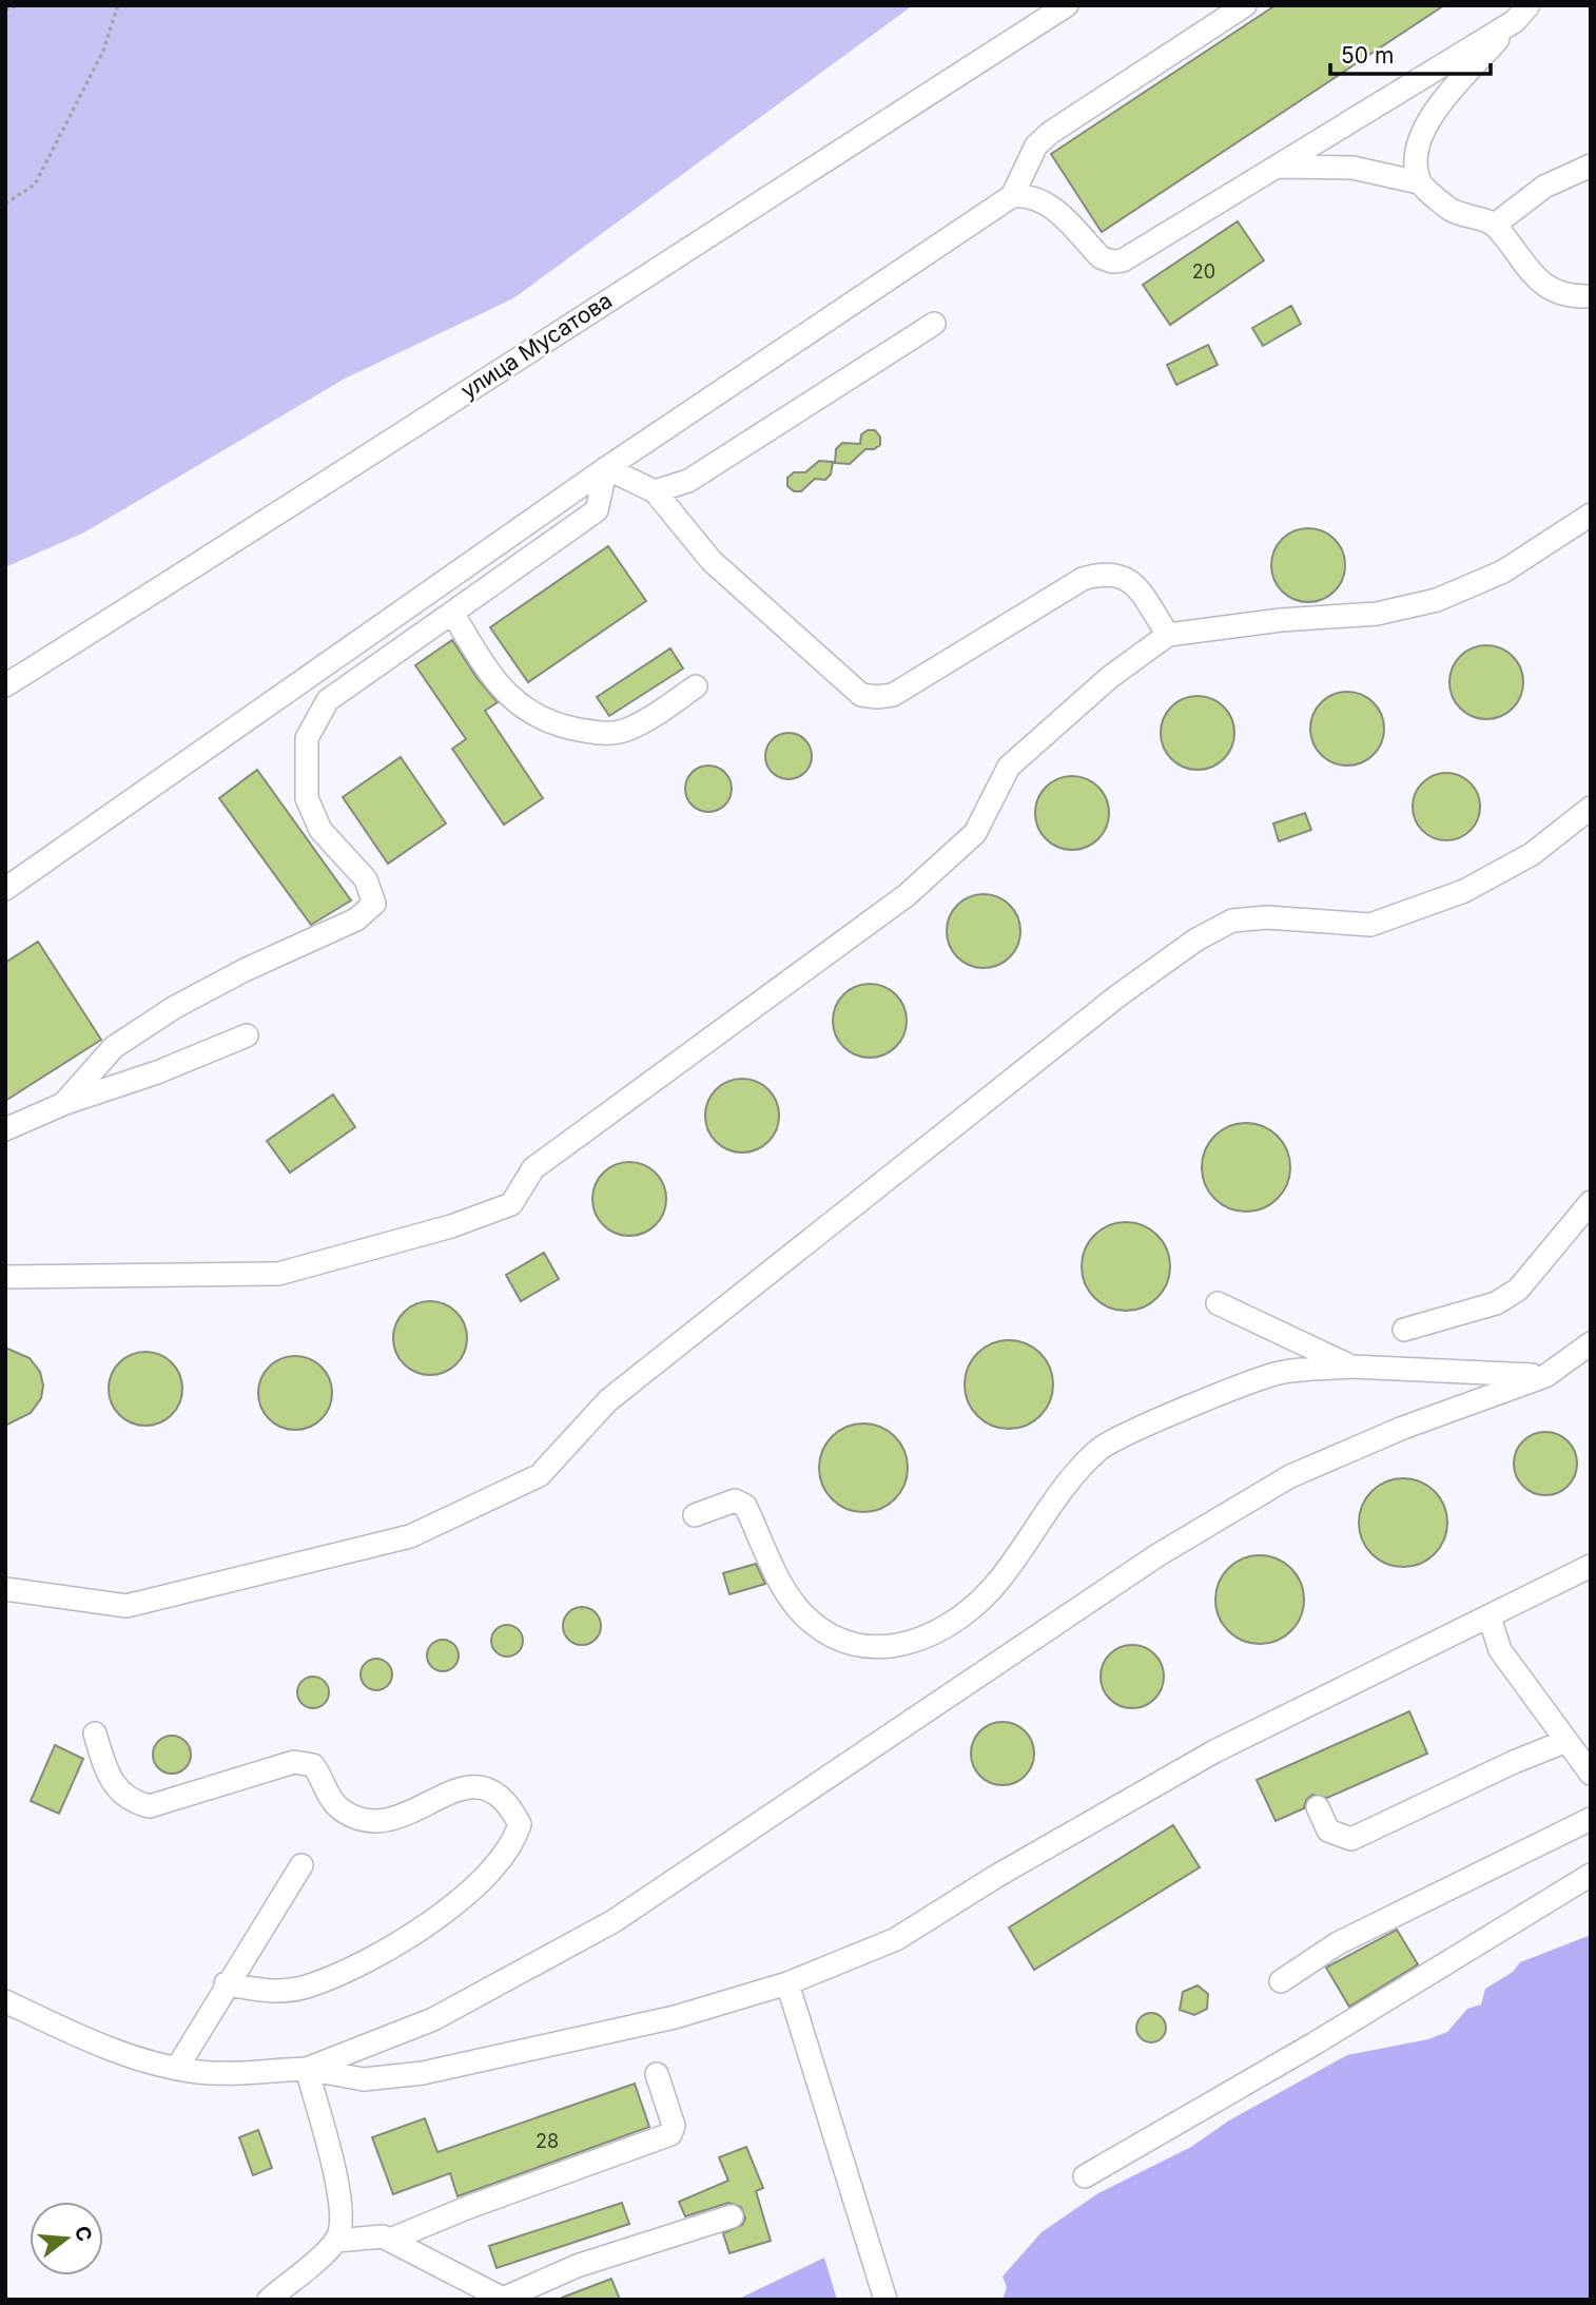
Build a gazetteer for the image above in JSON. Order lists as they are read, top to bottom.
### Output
{
  "streets": {
    "street": ["улица Мусатова"]
  },
  "house_numbers": ["20", "28"],
  "scale_bar": "50 m",
  "north": "right"
}
